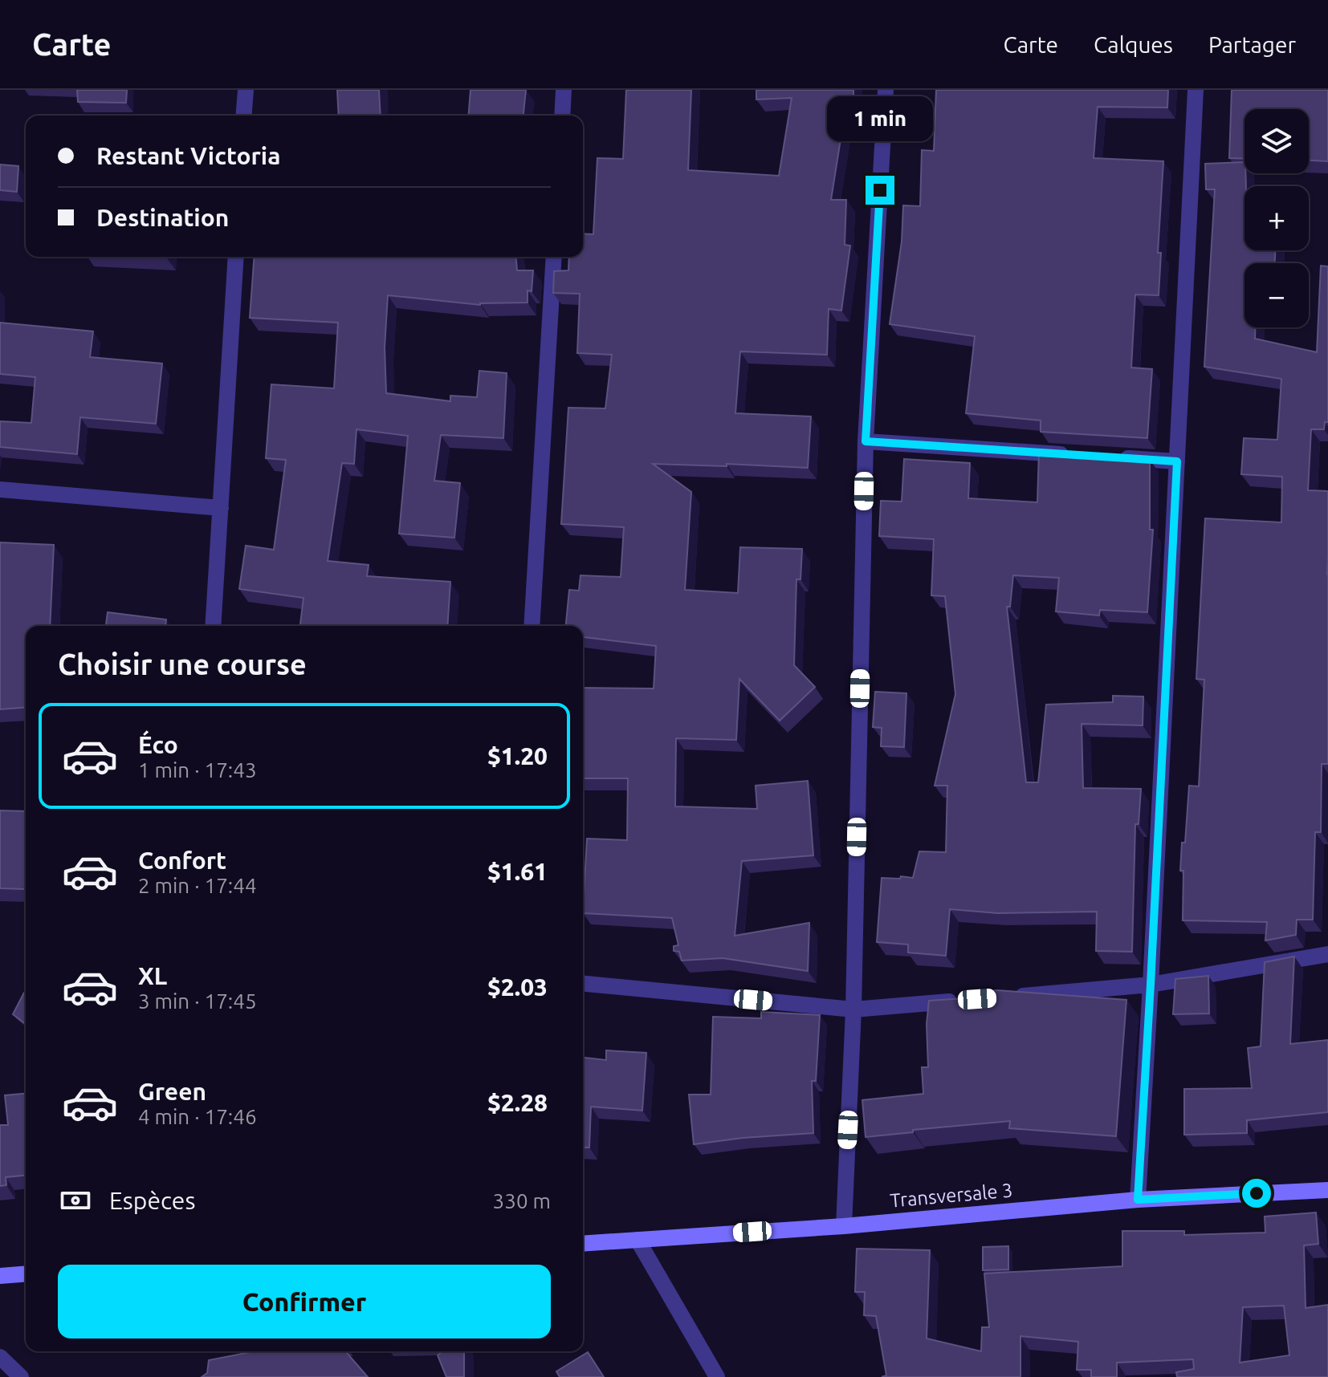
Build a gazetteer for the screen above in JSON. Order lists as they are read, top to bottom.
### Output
{
  "streets": {
    "main road": ["Transversale 3"]
  },
  "page": {
    "header": "Carte",
    "nav": ["Carte", "Calques", "Partager"],
    "bubble": "1 min",
    "map_buttons": ["+", "−"],
    "banner": ["Restant Victoria", "Destination"],
    "heading": "Choisir une course",
    "list": [
      {
        "name": "Éco",
        "note": "1 min · 17:43",
        "value": "$1.20"
      },
      {
        "name": "Confort",
        "note": "2 min · 17:44",
        "value": "$1.61"
      },
      {
        "name": "XL",
        "note": "3 min · 17:45",
        "value": "$2.03"
      },
      {
        "name": "Green",
        "note": "4 min · 17:46",
        "value": "$2.28"
      }
    ],
    "pay": ["Espèces", "330 m"],
    "buttons": "Confirmer"
  }
}
